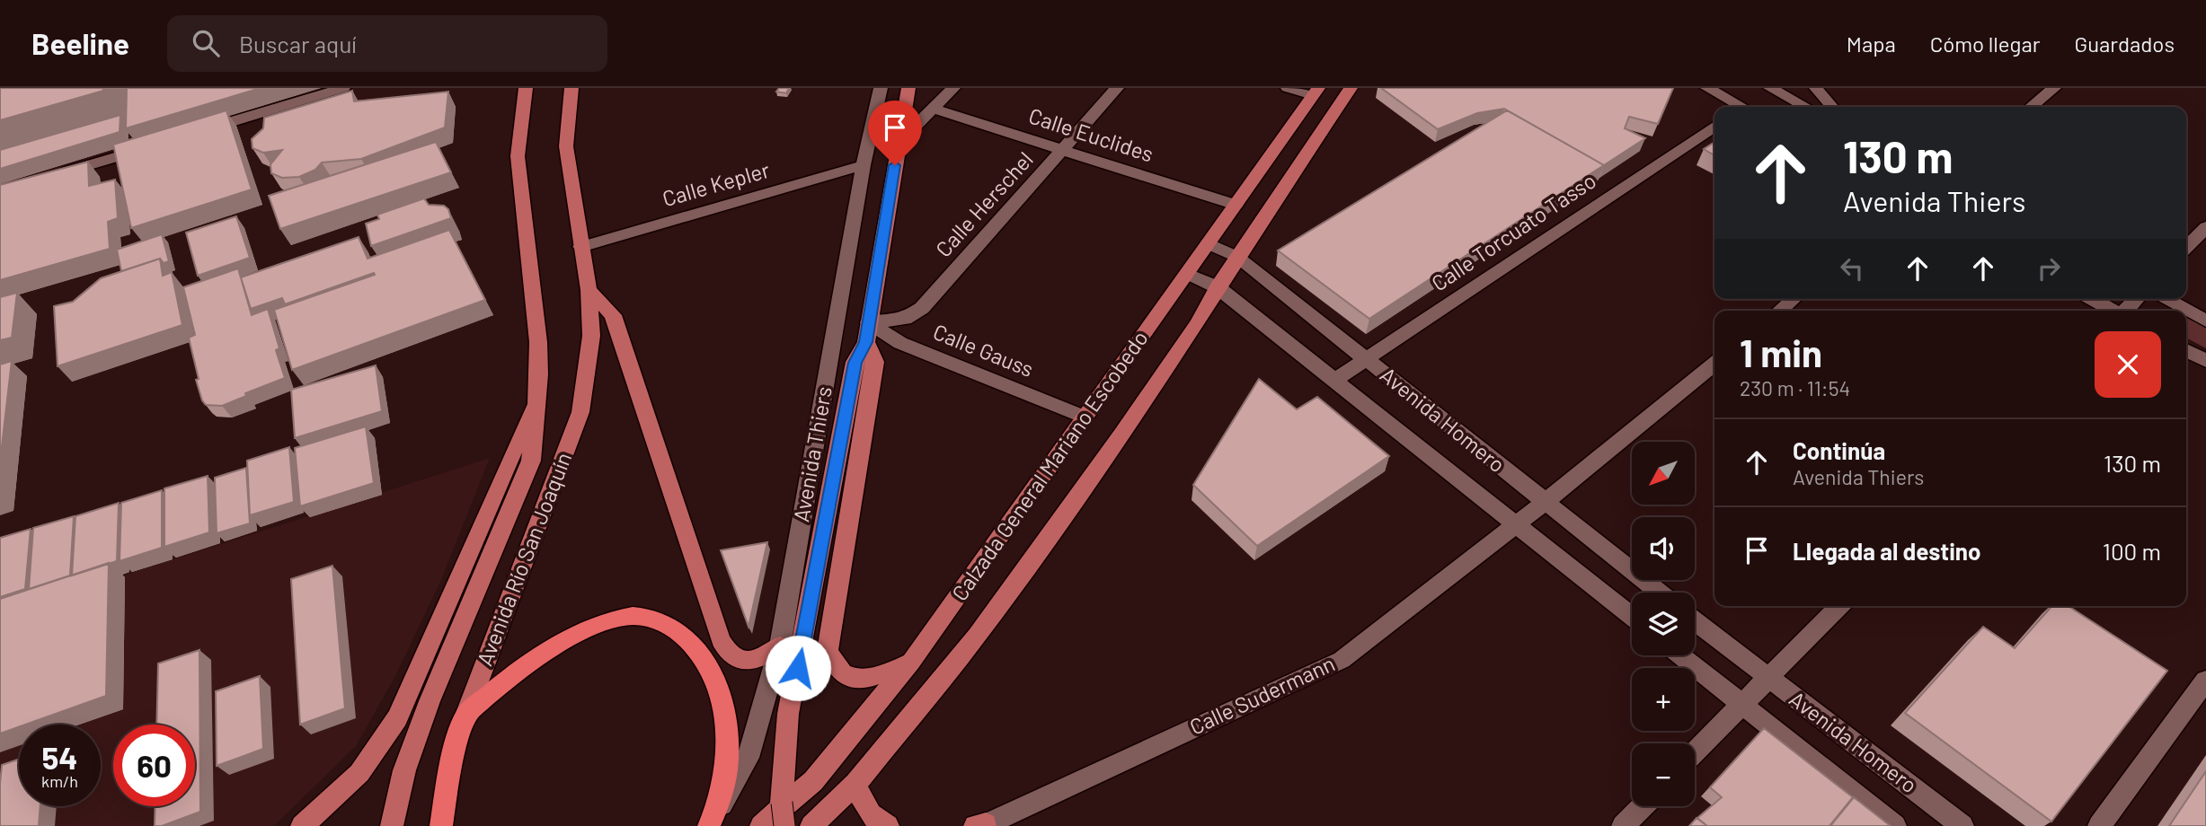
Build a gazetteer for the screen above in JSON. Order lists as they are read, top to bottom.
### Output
{
  "streets": {
    "highway": ["Avenida Río San Joaquín"],
    "main road": ["Calzada General Mariano Escobedo"],
    "street": [
      "Calle Euclides",
      "Calle Kepler",
      "Calle Herschel",
      "Calle Torcuato Tasso",
      "Calle Gauss",
      "Avenida Homero",
      "Avenida Thiers",
      "Calle Sudermann"
    ]
  },
  "crossings": [
    ["Calle Euclides", "Calle Herschel"],
    ["Calle Euclides", "Calzada General Mariano Escobedo"],
    ["Calle Kepler", "Avenida Thiers"],
    ["Calle Kepler", "Avenida Río San Joaquín"],
    ["Calle Herschel", "Calle Gauss"],
    ["Calle Torcuato Tasso", "Avenida Homero"],
    ["Calle Gauss", "Calzada General Mariano Escobedo"],
    ["Avenida Homero", "Calzada General Mariano Escobedo"],
    ["Avenida Homero", "Calle Sudermann"]
  ],
  "north": "bottom left",
  "page": {
    "header": "Beeline",
    "search": "Buscar aquí",
    "nav": ["Mapa", "Cómo llegar", "Guardados"],
    "turn": ["130 m", "Avenida Thiers"],
    "heading": ["1 min", "230 m · 11:54"],
    "list": [
      {
        "name": "Continúa",
        "note": "Avenida Thiers",
        "value": "130 m"
      },
      {
        "name": "Llegada al destino",
        "value": "100 m"
      }
    ],
    "map_buttons": ["+", "−"],
    "speed": "54 km/h",
    "limit": "60"
  }
}
